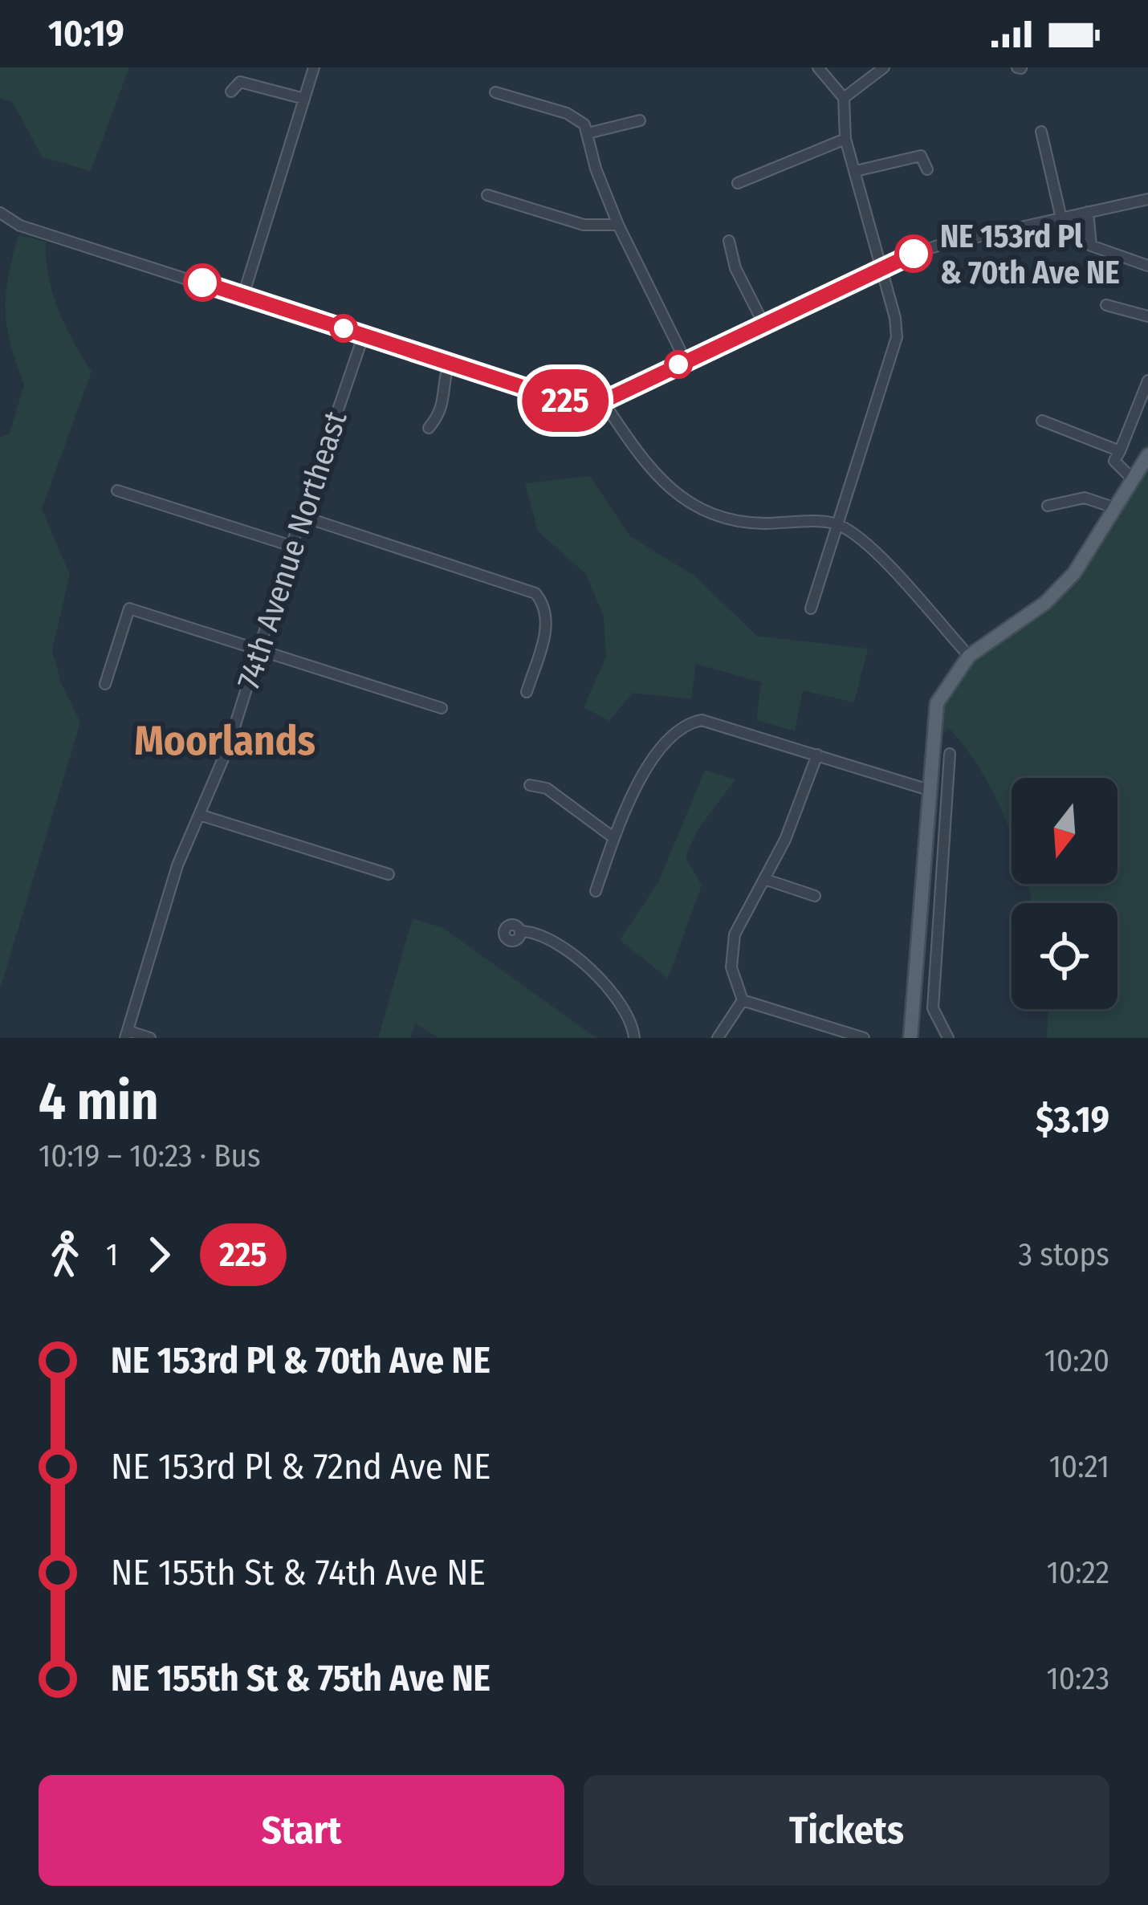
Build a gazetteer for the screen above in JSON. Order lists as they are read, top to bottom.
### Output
{
  "streets": {
    "street": ["74th Avenue Northeast"]
  },
  "districts": ["Moorlands"],
  "places": ["NE 153rd Pl & 70th Ave NE"],
  "lines": ["bus line 225"],
  "north": "bottom",
  "page": {
    "status": "10:19",
    "on_map": "225",
    "heading": ["4 min", "10:19 – 10:23 · Bus", "$3.19"],
    "legs": ["1", "225", "3 stops"],
    "list": [
      {
        "name": "NE 153rd Pl & 70th Ave NE",
        "value": "10:20"
      },
      {
        "name": "NE 153rd Pl & 72nd Ave NE",
        "value": "10:21"
      },
      {
        "name": "NE 155th St & 74th Ave NE",
        "value": "10:22"
      },
      {
        "name": "NE 155th St & 75th Ave NE",
        "value": "10:23"
      }
    ],
    "buttons": ["Start", "Tickets"]
  }
}
